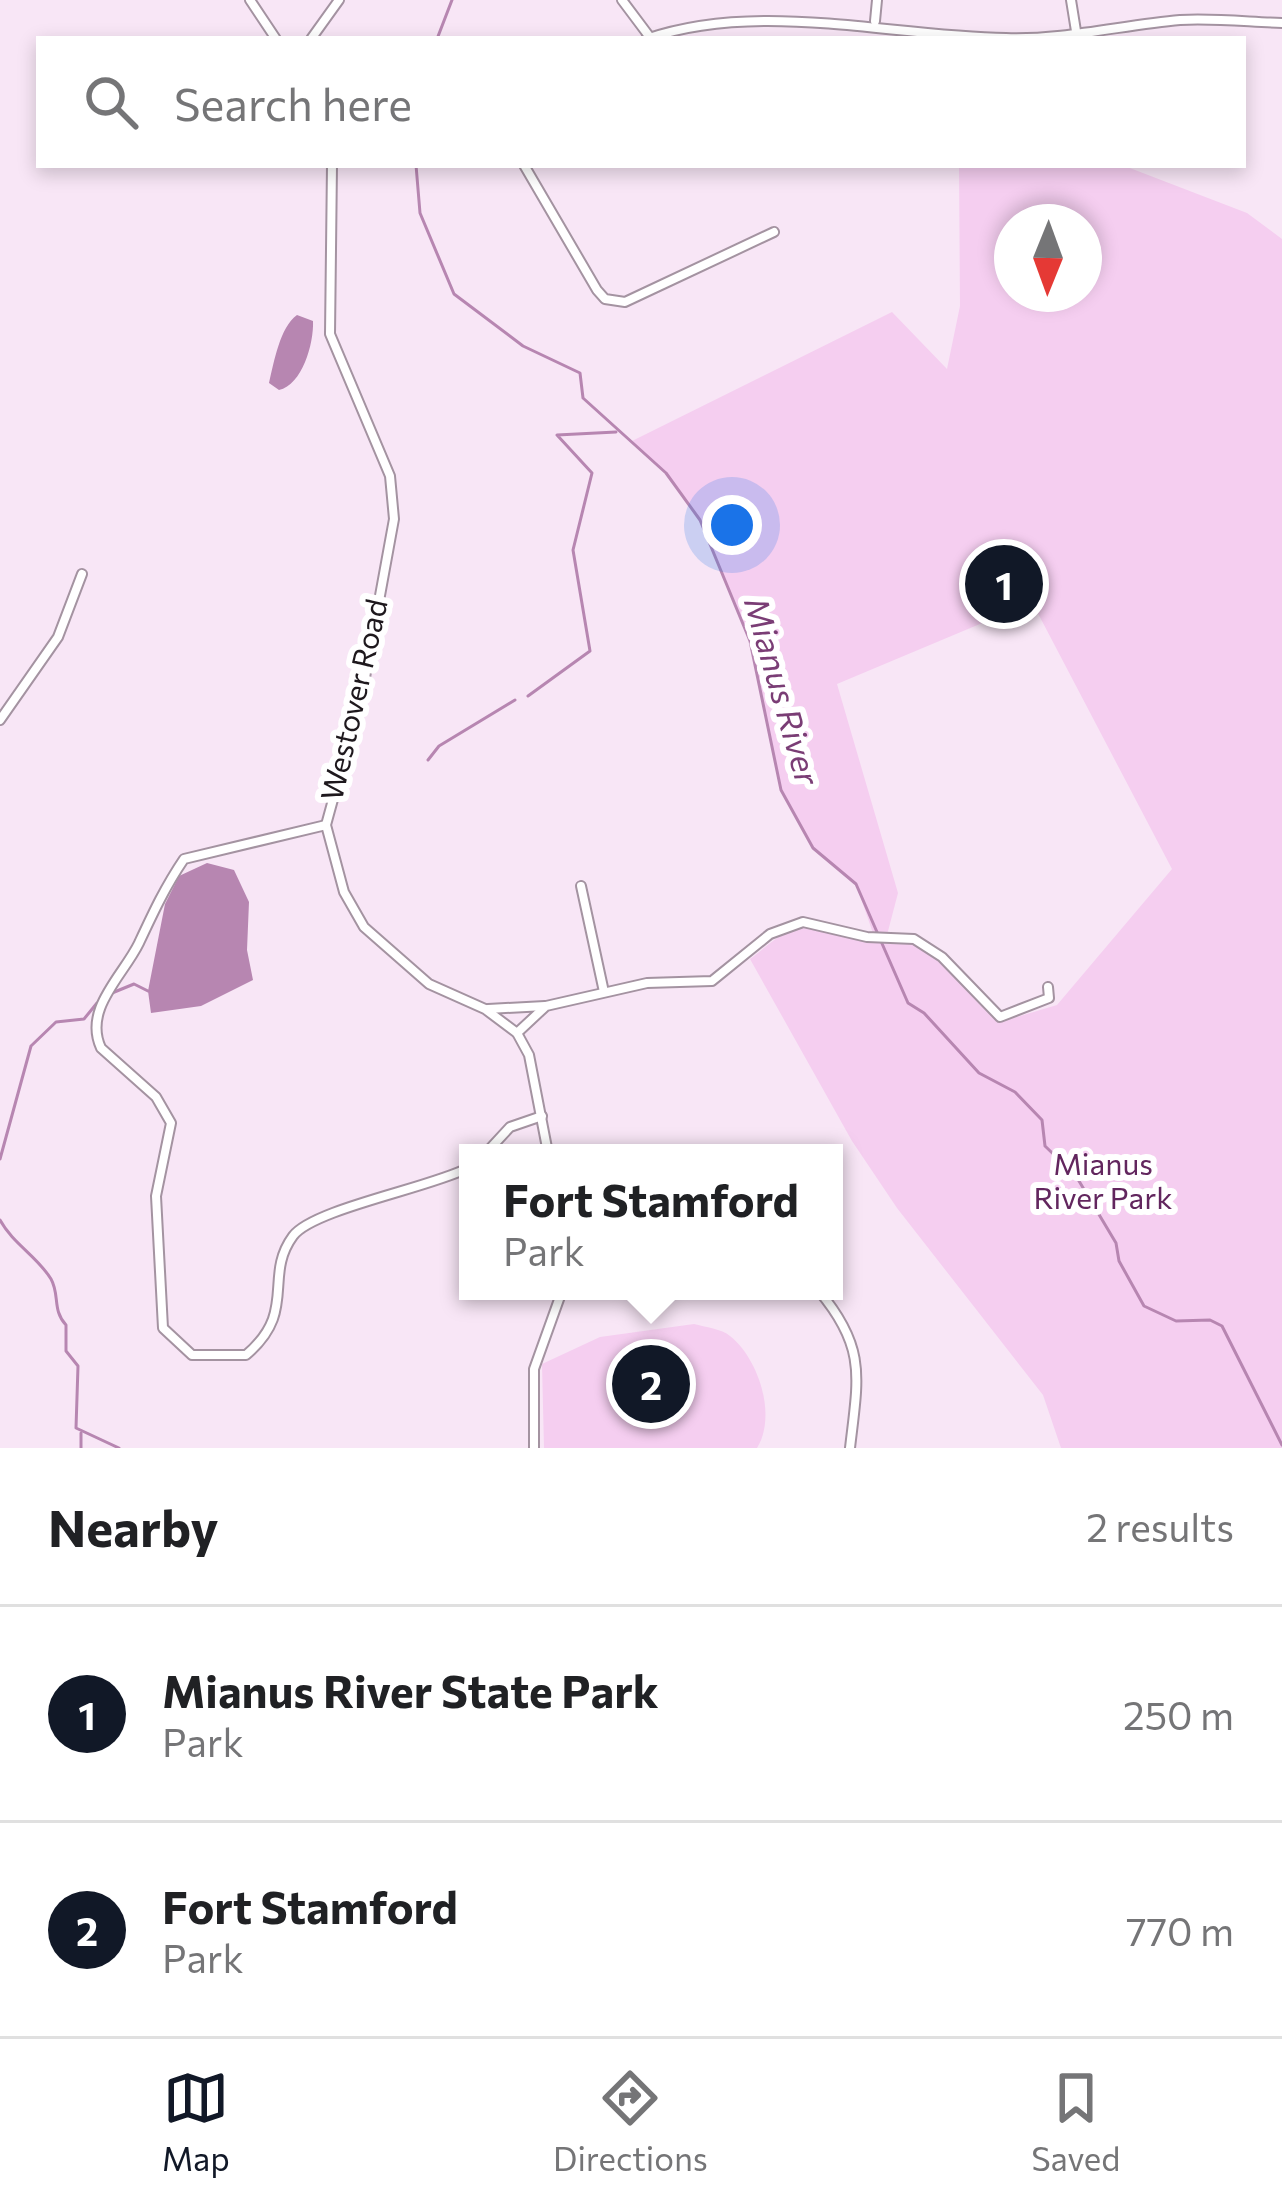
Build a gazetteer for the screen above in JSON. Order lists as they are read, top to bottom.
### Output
{
  "streets": {
    "street": ["Westover Road"]
  },
  "water": ["Mianus River"],
  "parks": ["Mianus River Park"],
  "north": "bottom",
  "page": {
    "search": "Search here",
    "pins": ["1", "2"],
    "popup": ["Fort Stamford", "Park"],
    "heading": ["Nearby", "2 results"],
    "list": [
      {
        "mark": "1",
        "name": "Mianus River State Park",
        "note": "Park",
        "value": "250 m"
      },
      {
        "mark": "2",
        "name": "Fort Stamford",
        "note": "Park",
        "value": "770 m"
      }
    ],
    "nav": ["Map", "Directions", "Saved"]
  }
}
